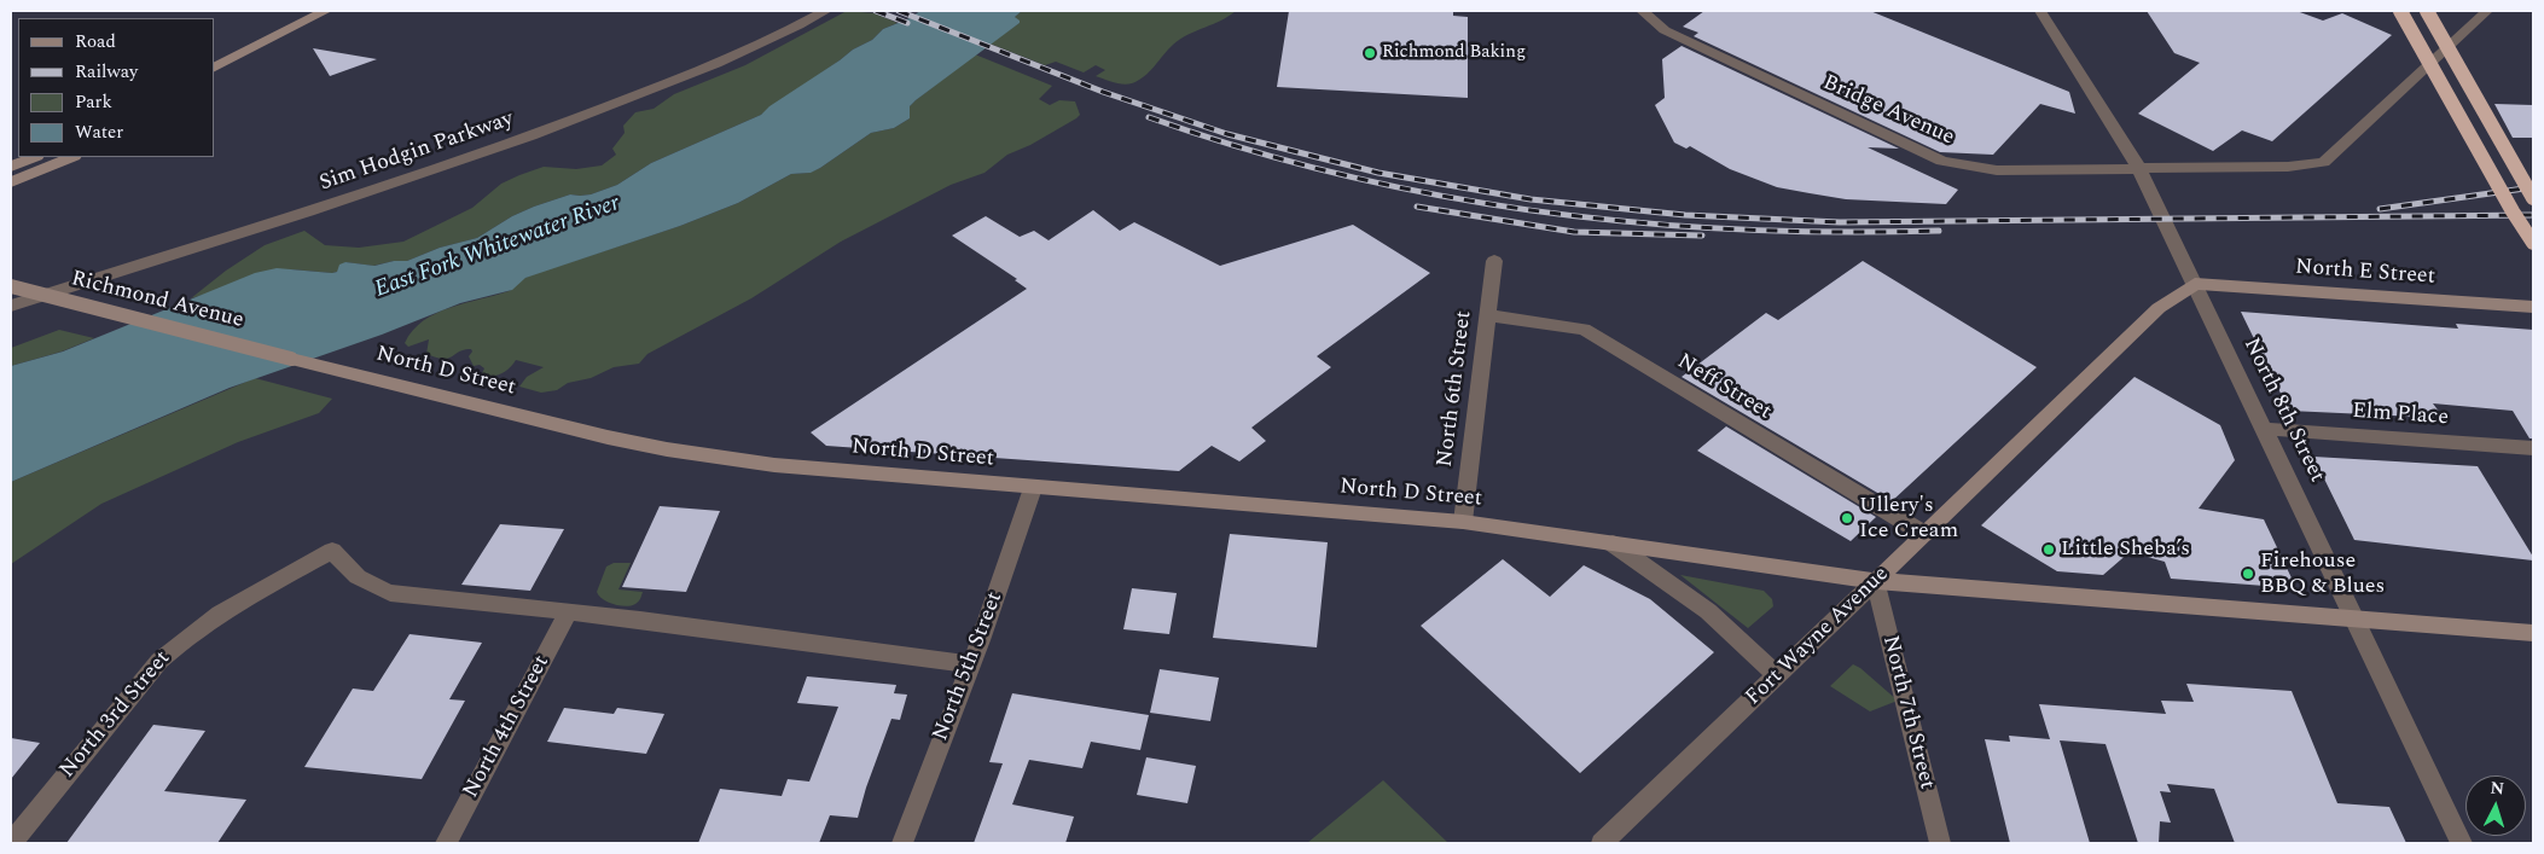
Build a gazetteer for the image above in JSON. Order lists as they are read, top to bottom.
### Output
{
  "streets": {
    "street": [
      "Bridge Avenue",
      "Sim Hodgin Parkway",
      "North E Street",
      "Richmond Avenue",
      "North D Street",
      "Neff Street",
      "North 6th Street",
      "North 8th Street",
      "Elm Place",
      "Fort Wayne Avenue",
      "North 5th Street",
      "North 7th Street",
      "North 3rd Street",
      "North 4th Street"
    ]
  },
  "crossings": [
    ["Bridge Avenue", "North 8th Street"],
    ["North E Street", "North 8th Street"],
    ["North E Street", "Fort Wayne Avenue"],
    ["Richmond Avenue", "North D Street"],
    ["North D Street", "North 6th Street"],
    ["North D Street", "North 8th Street"],
    ["North D Street", "Fort Wayne Avenue"],
    ["North D Street", "North 5th Street"],
    ["North D Street", "North 7th Street"],
    ["Neff Street", "North 6th Street"],
    ["Neff Street", "Fort Wayne Avenue"],
    ["North 8th Street", "Elm Place"],
    ["North 8th Street", "Fort Wayne Avenue"],
    ["Fort Wayne Avenue", "North 7th Street"],
    ["North 3rd Street", "North 4th Street"]
  ],
  "water": ["East Fork Whitewater River"],
  "places": [
    "Richmond Baking",
    "Ullery's Ice Cream",
    "Little Sheba’s",
    "Firehouse BBQ & Blues"
  ],
  "legend": [
    "Road",
    "Railway",
    "Park",
    "Water"
  ],
  "north": "top"
}
